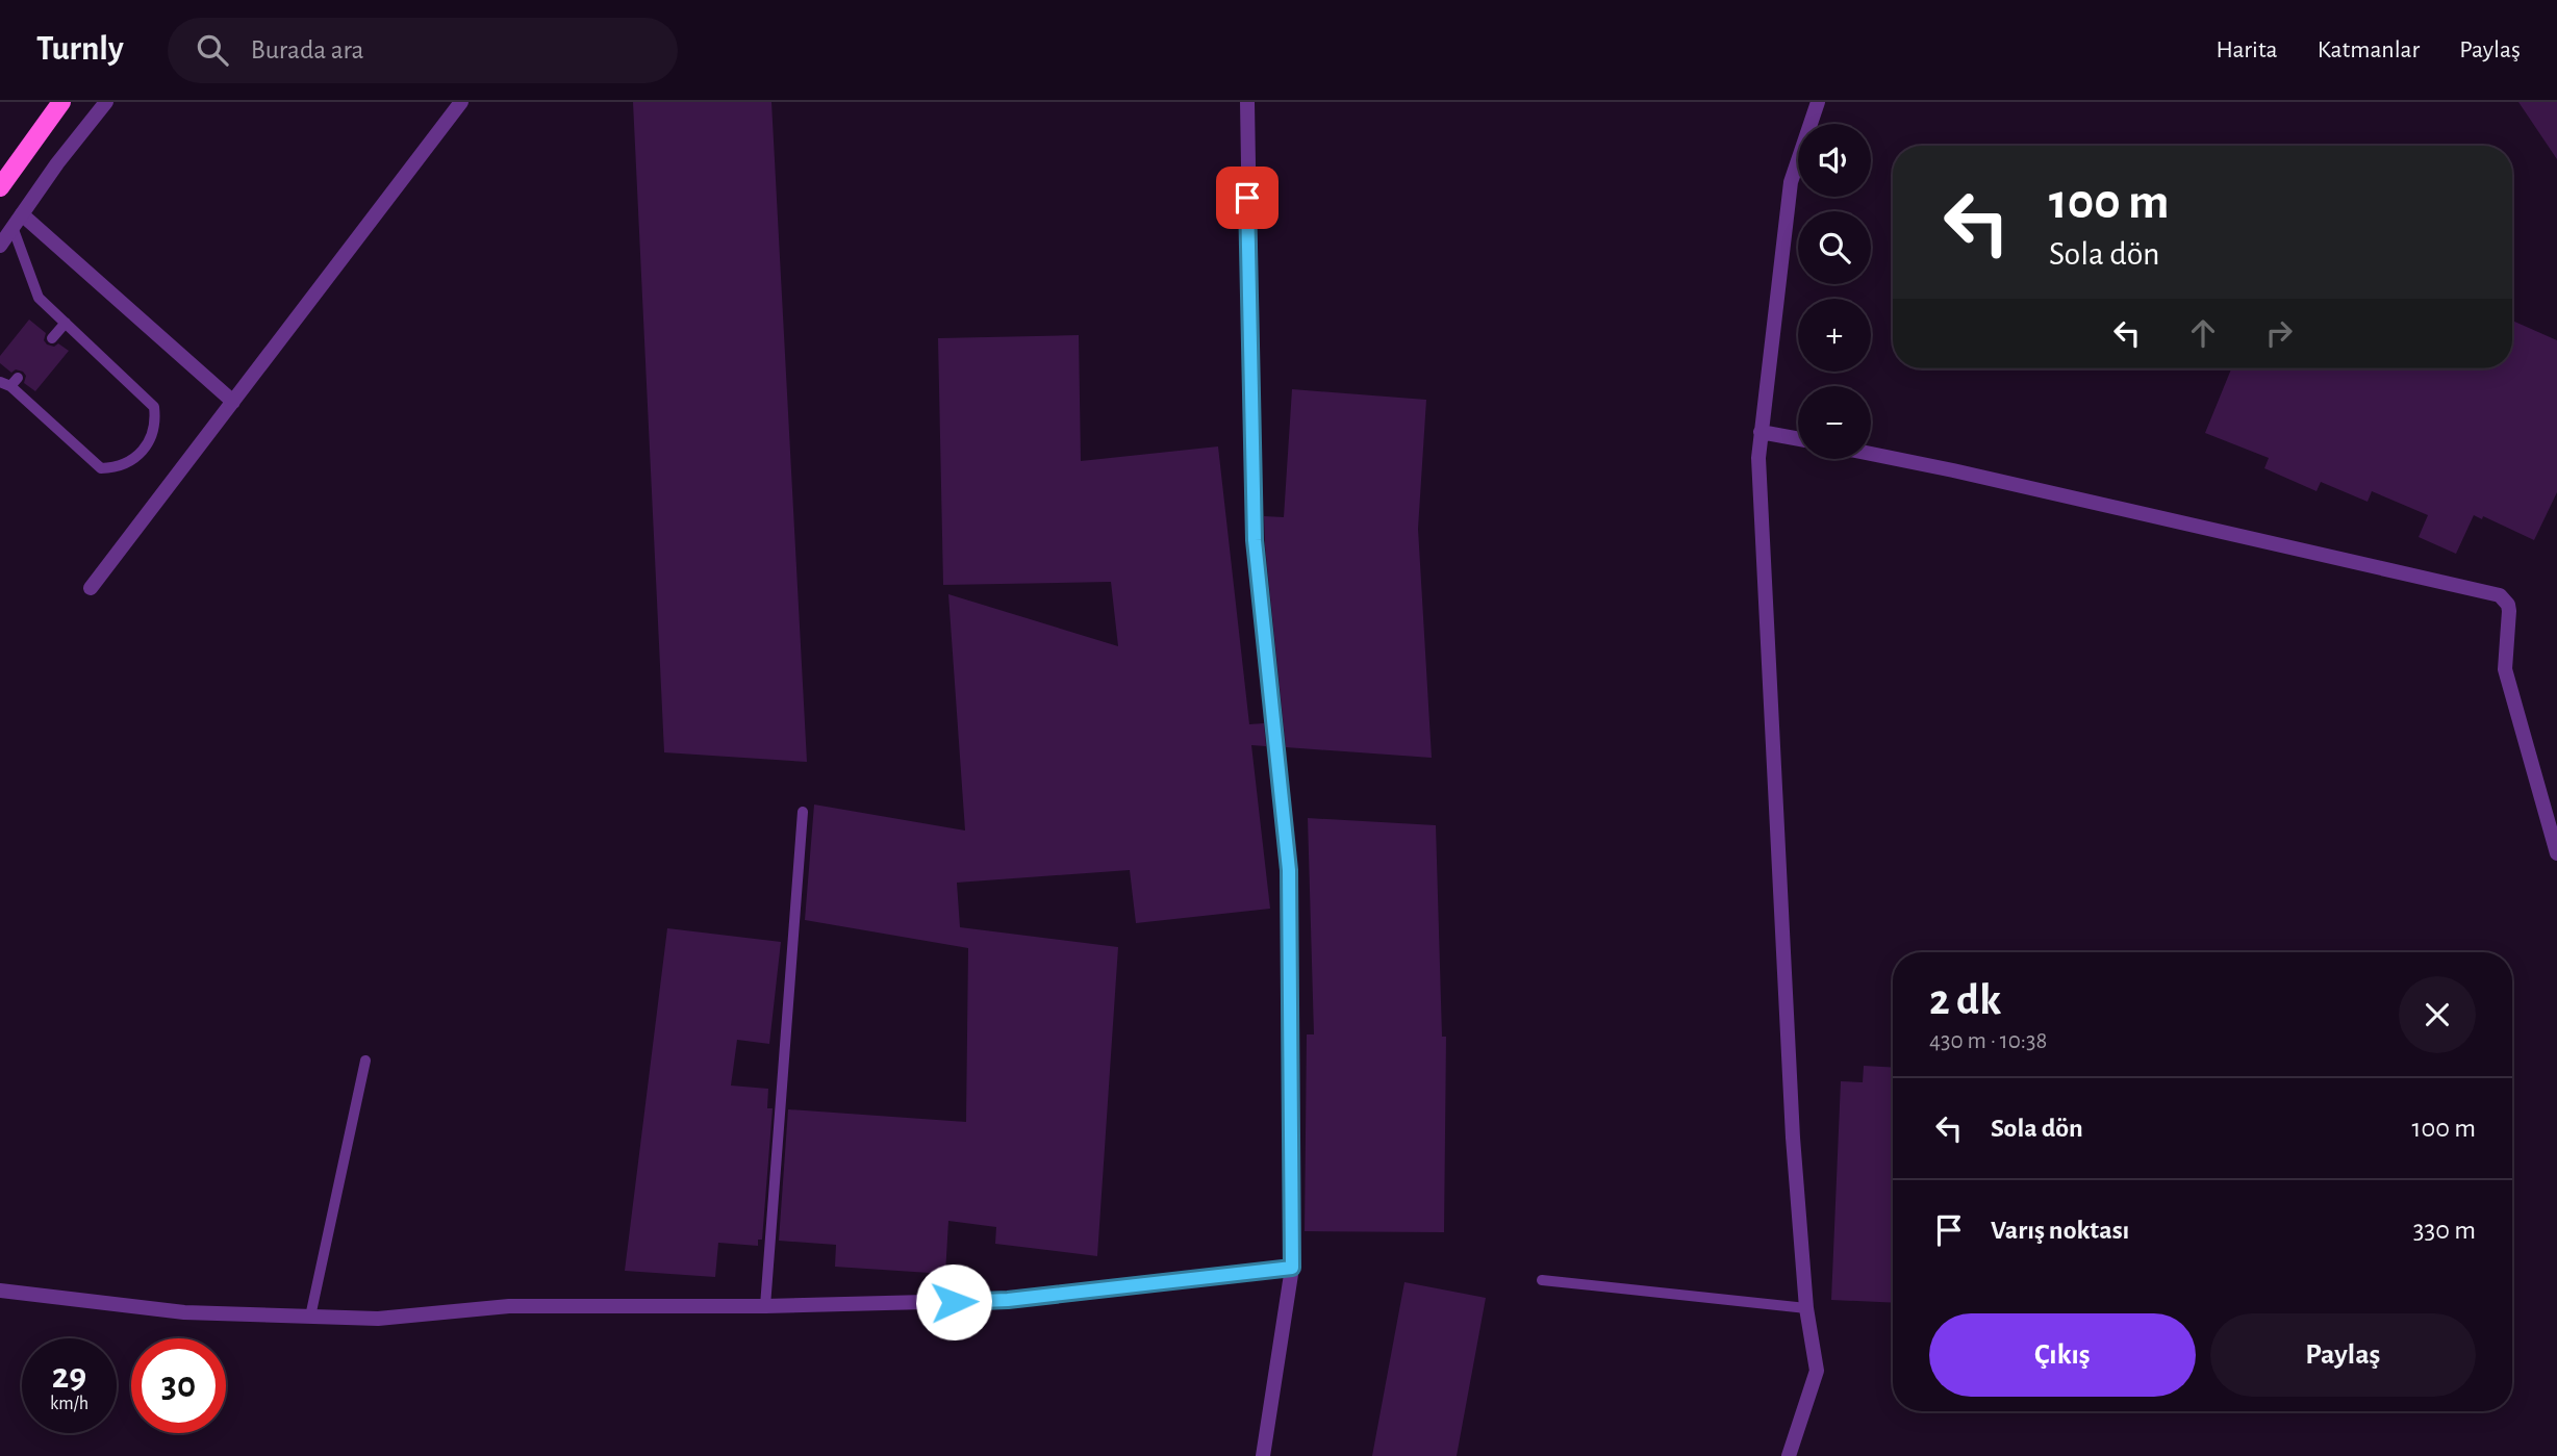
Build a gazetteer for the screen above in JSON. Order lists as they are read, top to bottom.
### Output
{
  "page": {
    "header": "Turnly",
    "search": "Burada ara",
    "nav": ["Harita", "Katmanlar", "Paylaş"],
    "map_buttons": ["+", "−"],
    "turn": ["100 m", "Sola dön"],
    "heading": ["2 dk", "430 m · 10:38"],
    "list": [
      {
        "name": "Sola dön",
        "value": "100 m"
      },
      {
        "name": "Varış noktası",
        "value": "330 m"
      }
    ],
    "buttons": ["Çıkış", "Paylaş"],
    "speed": "29 km/h",
    "limit": "30"
  }
}
